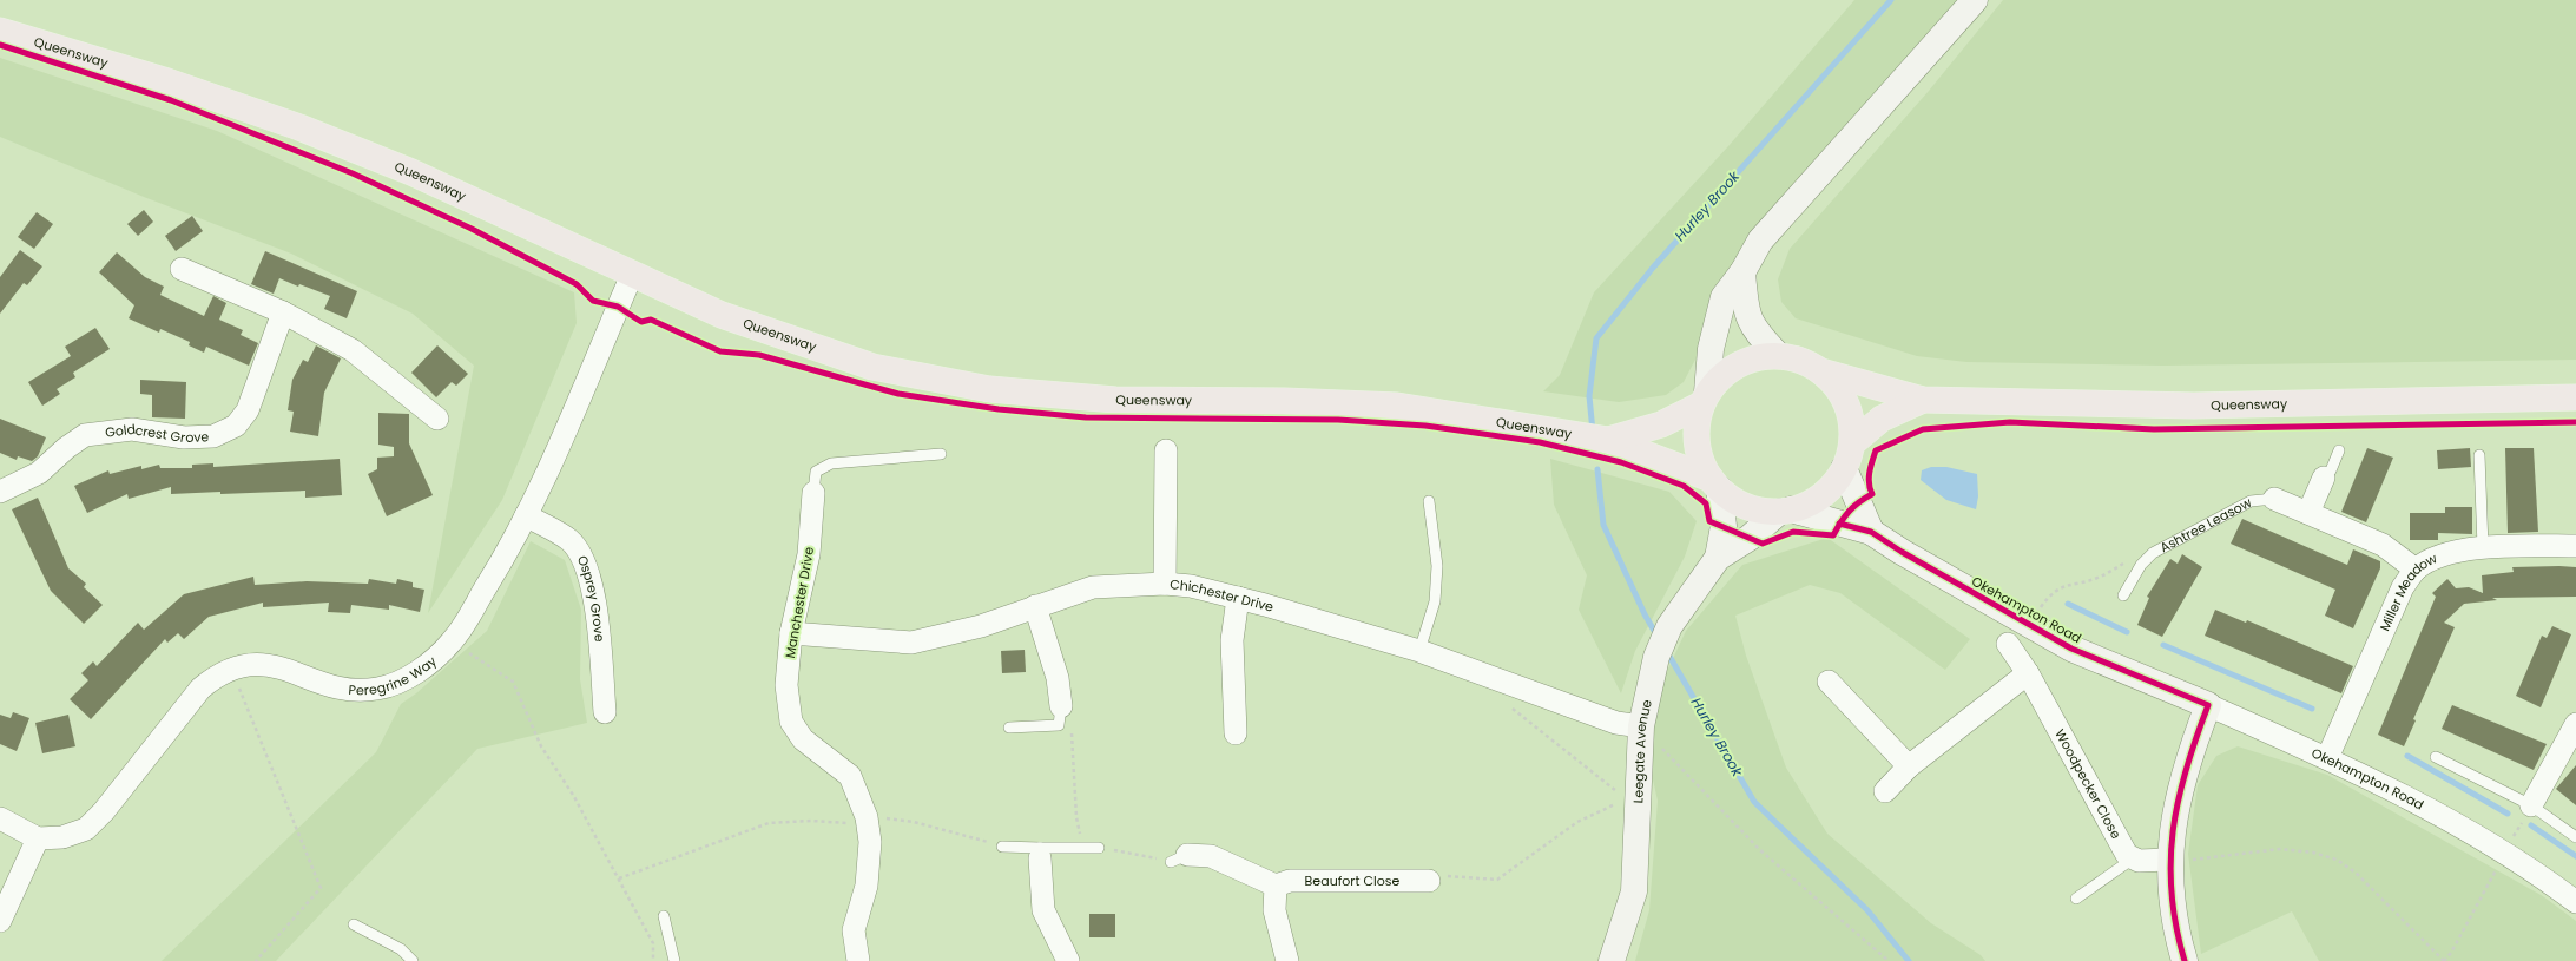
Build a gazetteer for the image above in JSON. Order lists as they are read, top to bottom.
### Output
{
  "streets": {
    "main road": ["Queensway"],
    "street": [
      "Goldcrest Grove",
      "Ashtree Leasow",
      "Miller Meadow",
      "Chichester Drive",
      "Osprey Grove",
      "Manchester Drive",
      "Okehampton Road",
      "Peregrine Way",
      "Leegate Avenue",
      "Woodpecker Close",
      "Beaufort Close"
    ]
  },
  "crossings": [
    ["Queensway", "Peregrine Way"],
    ["Ashtree Leasow", "Miller Meadow"],
    ["Miller Meadow", "Okehampton Road"],
    ["Chichester Drive", "Manchester Drive"],
    ["Chichester Drive", "Leegate Avenue"],
    ["Osprey Grove", "Peregrine Way"],
    ["Okehampton Road", "Leegate Avenue"]
  ],
  "water": ["Hurley Brook"]
}
